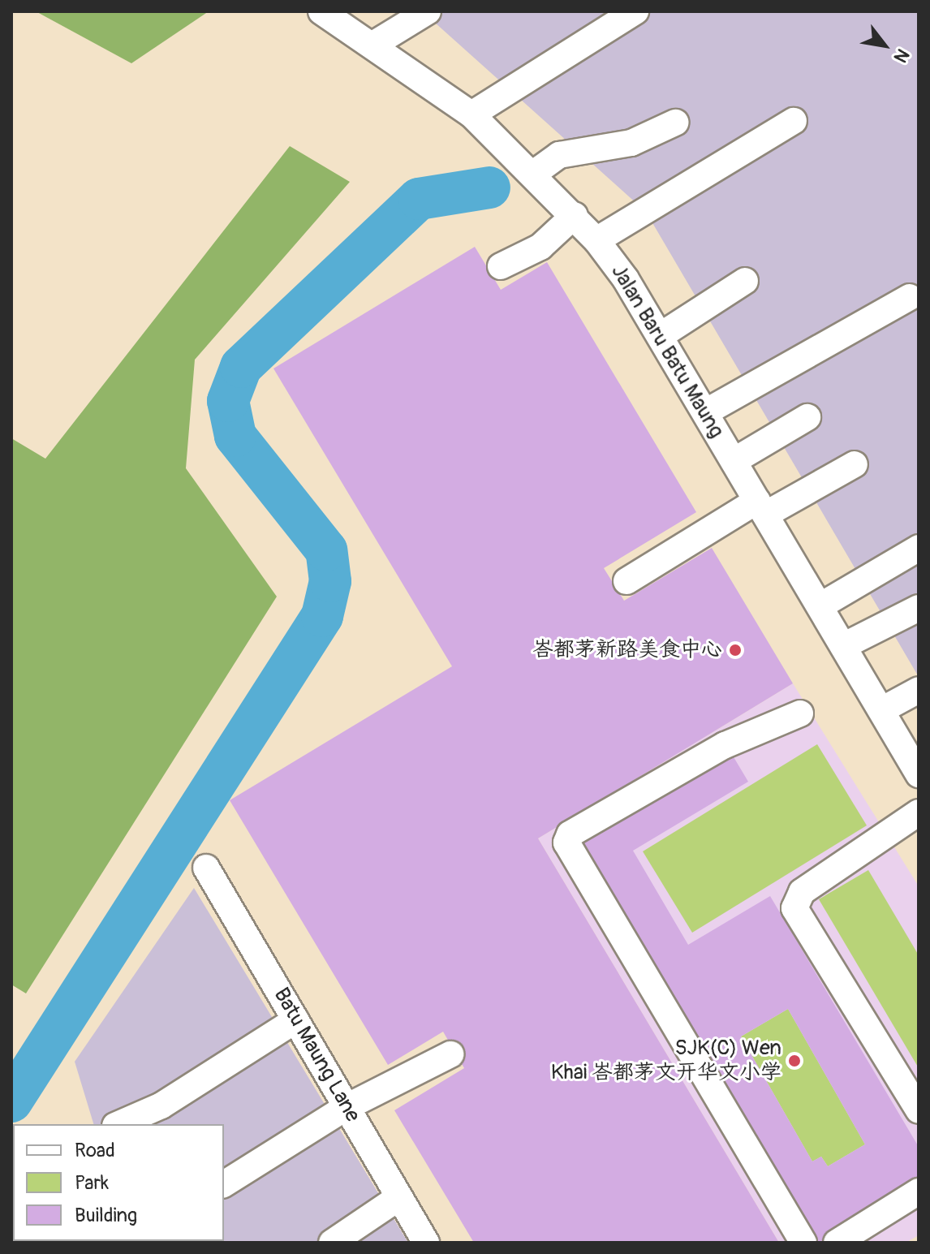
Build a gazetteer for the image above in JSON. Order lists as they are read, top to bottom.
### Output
{
  "streets": {
    "street": ["Jalan Baru Batu Maung", "Batu Maung Lane"]
  },
  "places": ["峇都茅新路美食中心", "SJK(C) Wen Khai 峇都茅文开华文小学"],
  "legend": ["Road", "Park", "Building"],
  "north": "bottom right"
}
